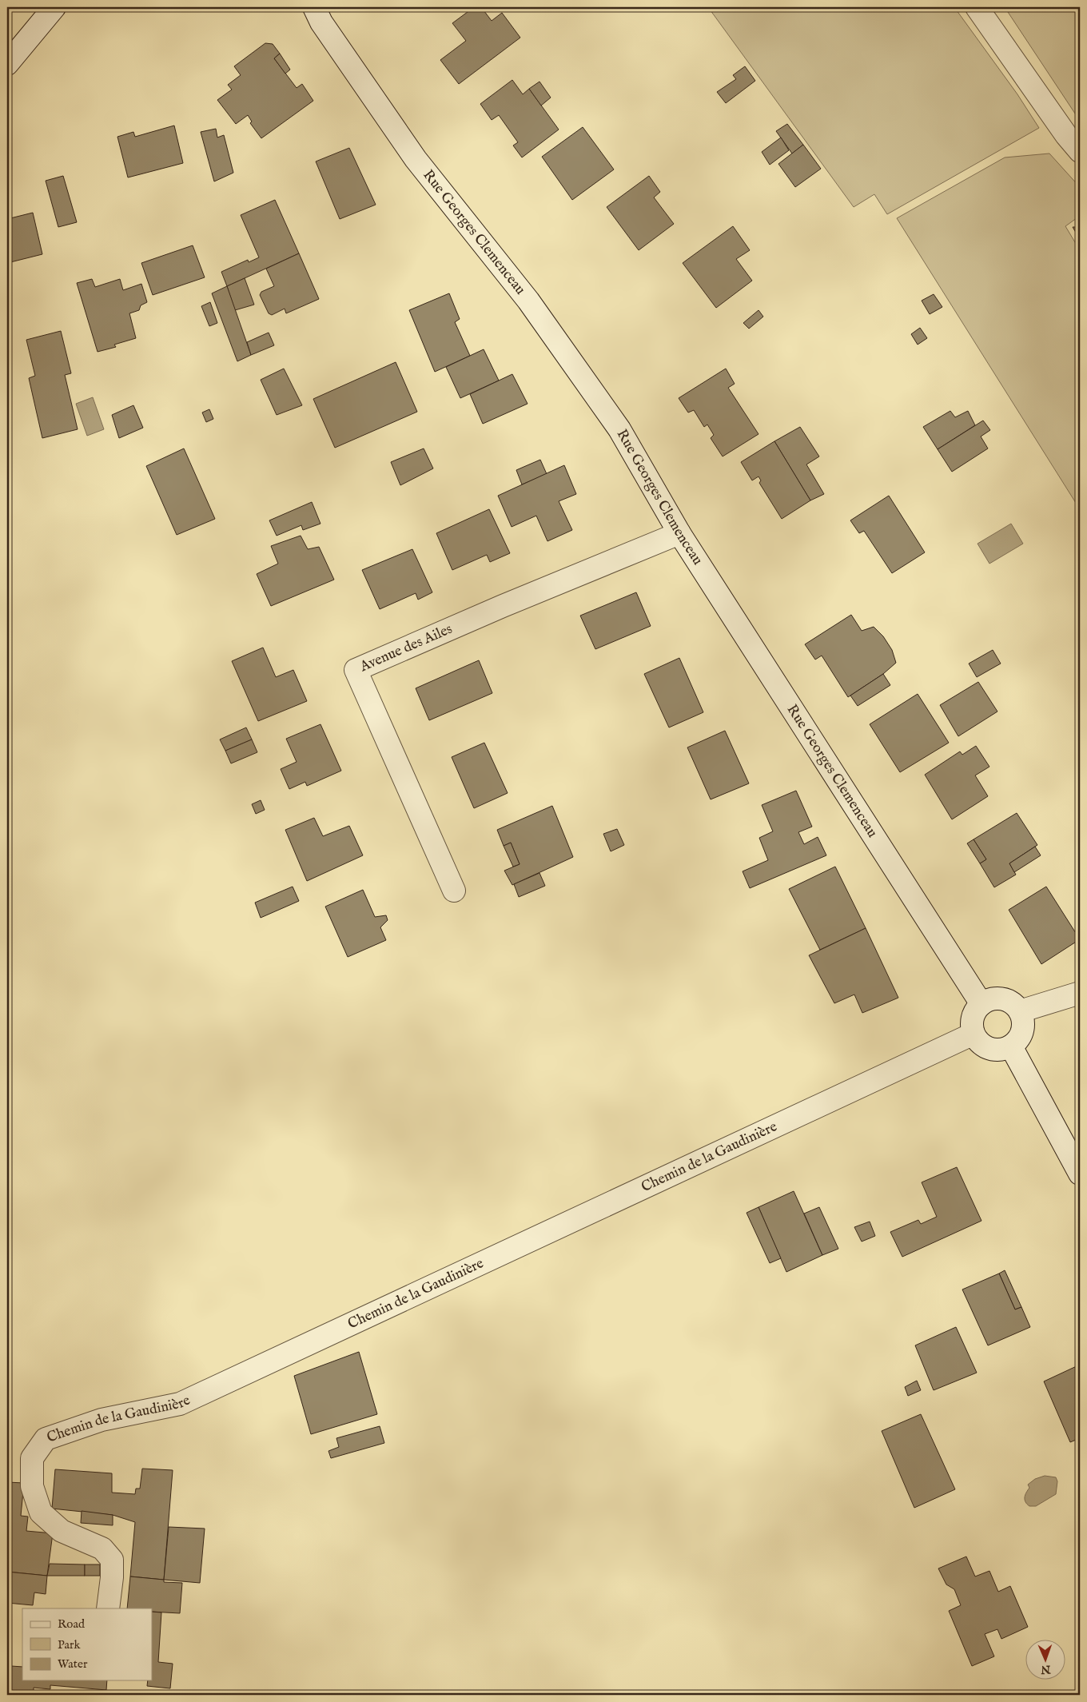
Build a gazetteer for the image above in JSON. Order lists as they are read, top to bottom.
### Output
{
  "streets": {
    "street": ["Rue Georges Clemenceau", "Avenue des Ailes", "Chemin de la Gaudinière"]
  },
  "crossings": [
    ["Rue Georges Clemenceau", "Avenue des Ailes"],
    ["Rue Georges Clemenceau", "Chemin de la Gaudinière"]
  ],
  "legend": ["Road", "Park", "Water"],
  "north": "bottom"
}
